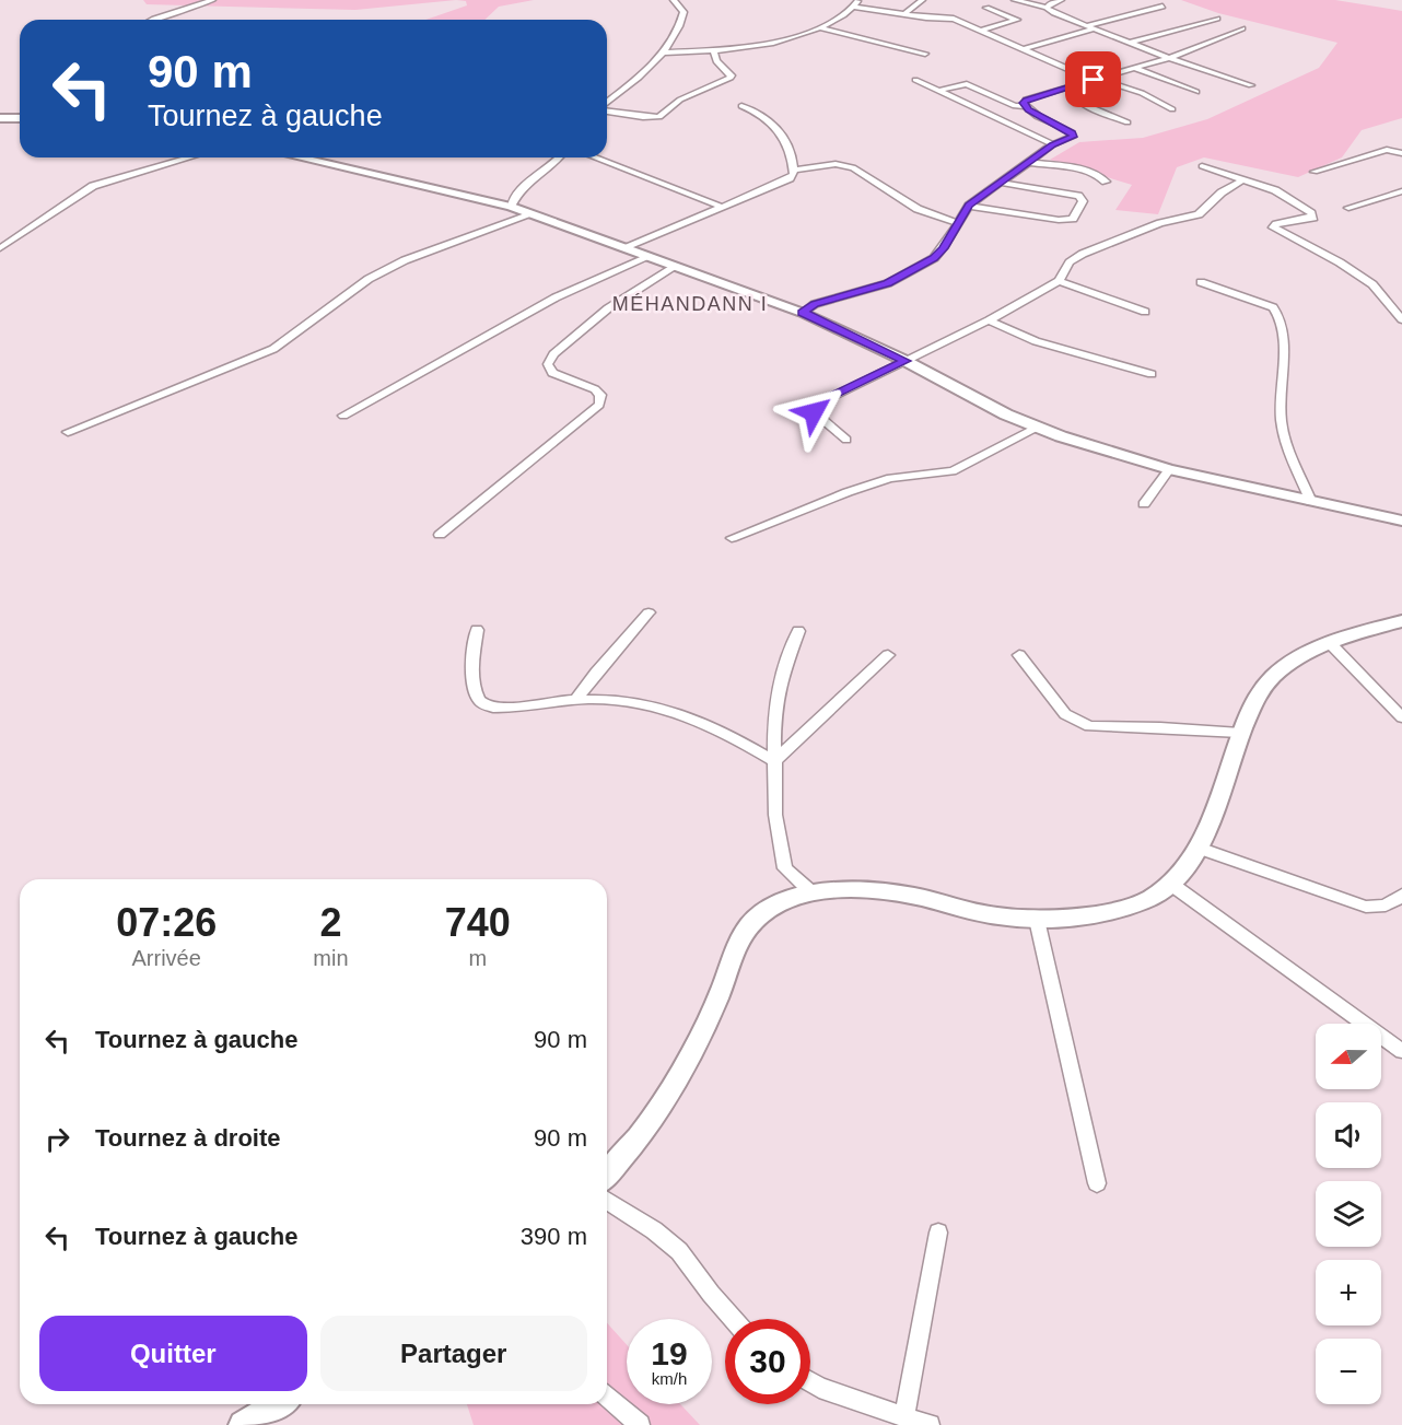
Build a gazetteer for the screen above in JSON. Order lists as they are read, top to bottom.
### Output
{
  "districts": ["MÉHANDANN I"],
  "north": "left",
  "page": {
    "turn": ["90 m", "Tournez à gauche"],
    "eta": [
      "07:26",
      "Arrivée",
      "2",
      "min",
      "740",
      "m"
    ],
    "list": [
      {
        "name": "Tournez à gauche",
        "value": "90 m"
      },
      {
        "name": "Tournez à droite",
        "value": "90 m"
      },
      {
        "name": "Tournez à gauche",
        "value": "390 m"
      }
    ],
    "map_buttons": ["+", "−"],
    "buttons": ["Quitter", "Partager"],
    "speed": "19 km/h",
    "limit": "30"
  }
}
